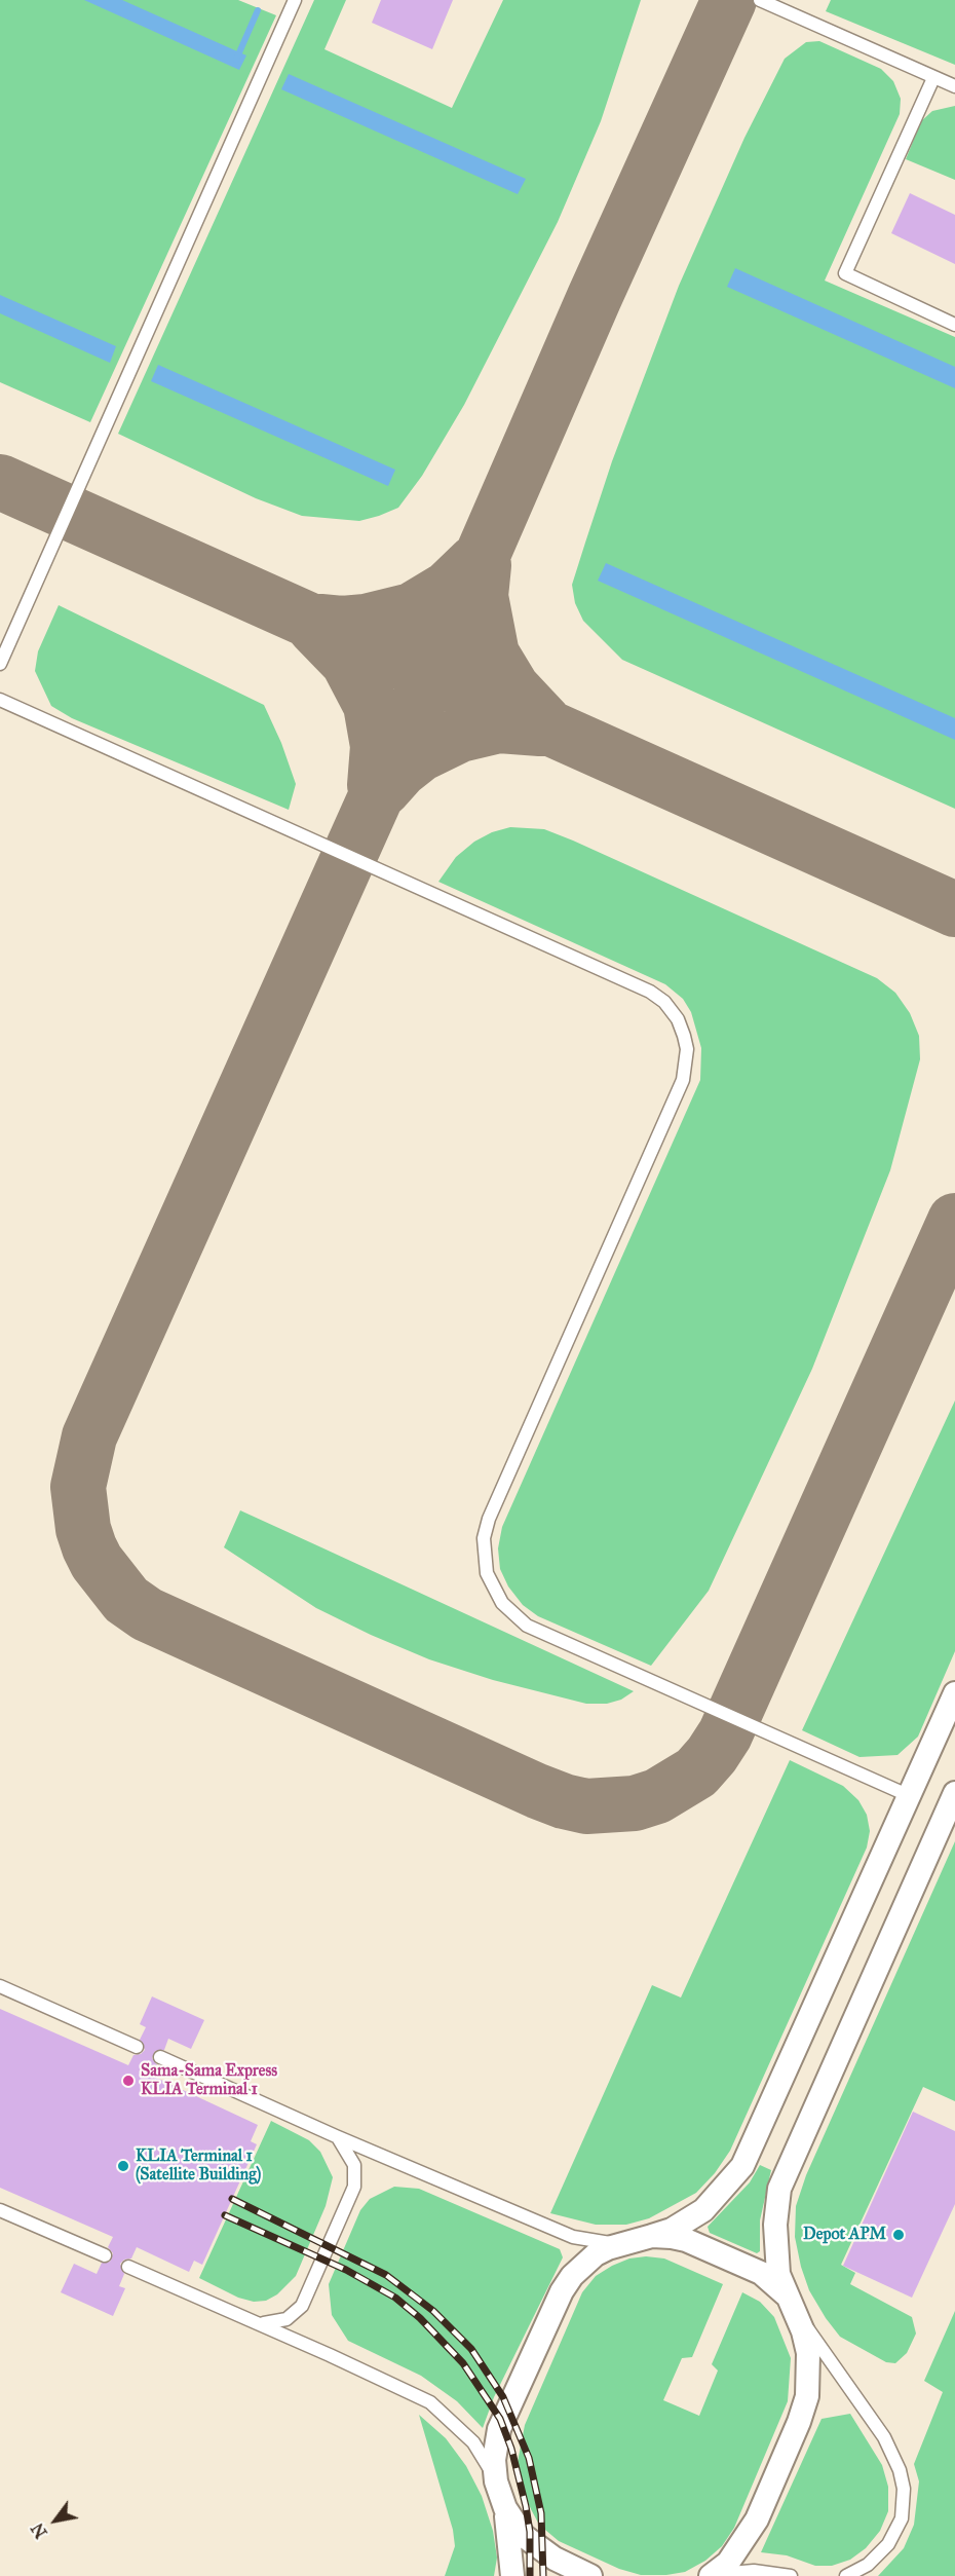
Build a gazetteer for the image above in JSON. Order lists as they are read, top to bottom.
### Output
{
  "places": ["Sama-Sama Express KLIA Terminal 1", "KLIA Terminal 1 (Satellite Building)", "Depot APM"],
  "north": "bottom left"
}
